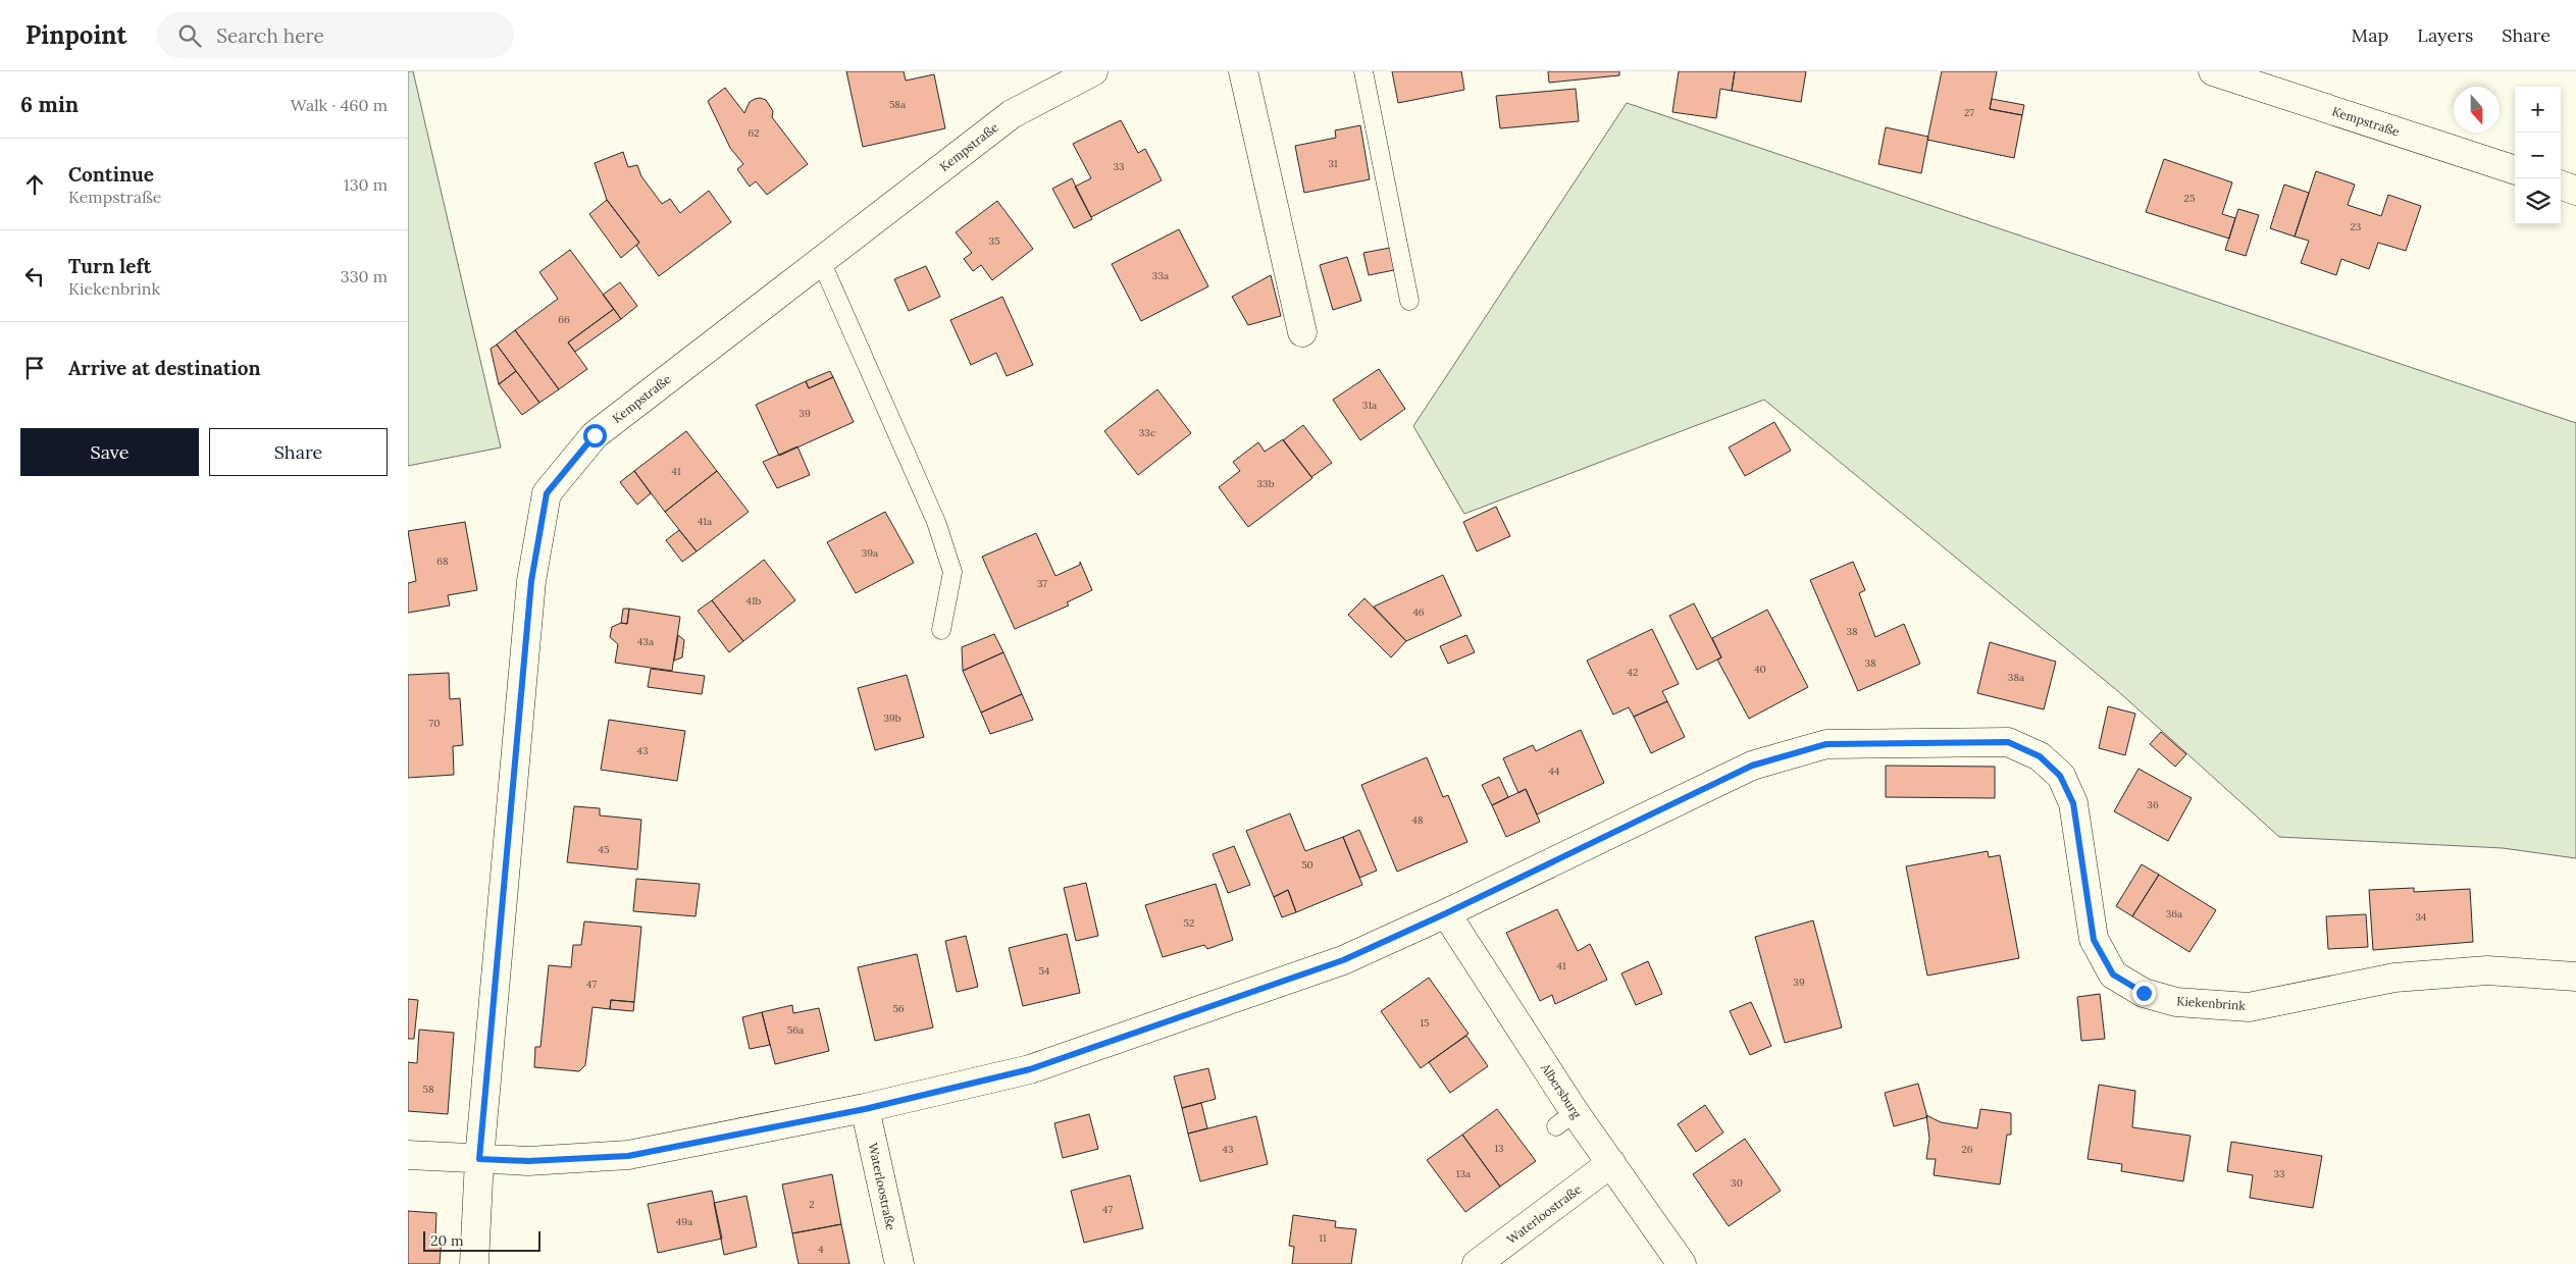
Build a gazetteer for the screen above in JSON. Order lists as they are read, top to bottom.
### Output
{
  "streets": {
    "street": [
      "Kempstraße",
      "Kiekenbrink",
      "Albersburg",
      "Waterloostraße"
    ]
  },
  "crossings": [
    ["Kempstraße", "Kiekenbrink"],
    ["Kiekenbrink", "Albersburg"],
    ["Kiekenbrink", "Waterloostraße"],
    ["Albersburg", "Waterloostraße"]
  ],
  "house_numbers": [
    "58a",
    "27",
    "62",
    "31",
    "33",
    "25",
    "23",
    "35",
    "33a",
    "66",
    "31a",
    "39",
    "33c",
    "41",
    "33b",
    "41a",
    "39a",
    "68",
    "37",
    "41b",
    "46",
    "38",
    "43a",
    "38",
    "40",
    "42",
    "38a",
    "39b",
    "70",
    "43",
    "44",
    "36",
    "48",
    "45",
    "50",
    "36a",
    "34",
    "52",
    "41",
    "54",
    "39",
    "47",
    "56",
    "15",
    "56a",
    "58",
    "13",
    "43",
    "26",
    "13a",
    "33",
    "30",
    "2",
    "47",
    "49a",
    "11",
    "4"
  ],
  "scale_bar": "20 m",
  "north": "bottom",
  "page": {
    "header": "Pinpoint",
    "search": "Search here",
    "nav": ["Map", "Layers", "Share"],
    "heading": ["6 min", "Walk · 460 m"],
    "map_buttons": ["+", "−"],
    "list": [
      ["Continue", "Kempstraße", "130 m"],
      ["Turn left", "Kiekenbrink", "330 m"],
      "Arrive at destination"
    ],
    "buttons": ["Save", "Share"],
    "scale": "20 m"
  }
}
